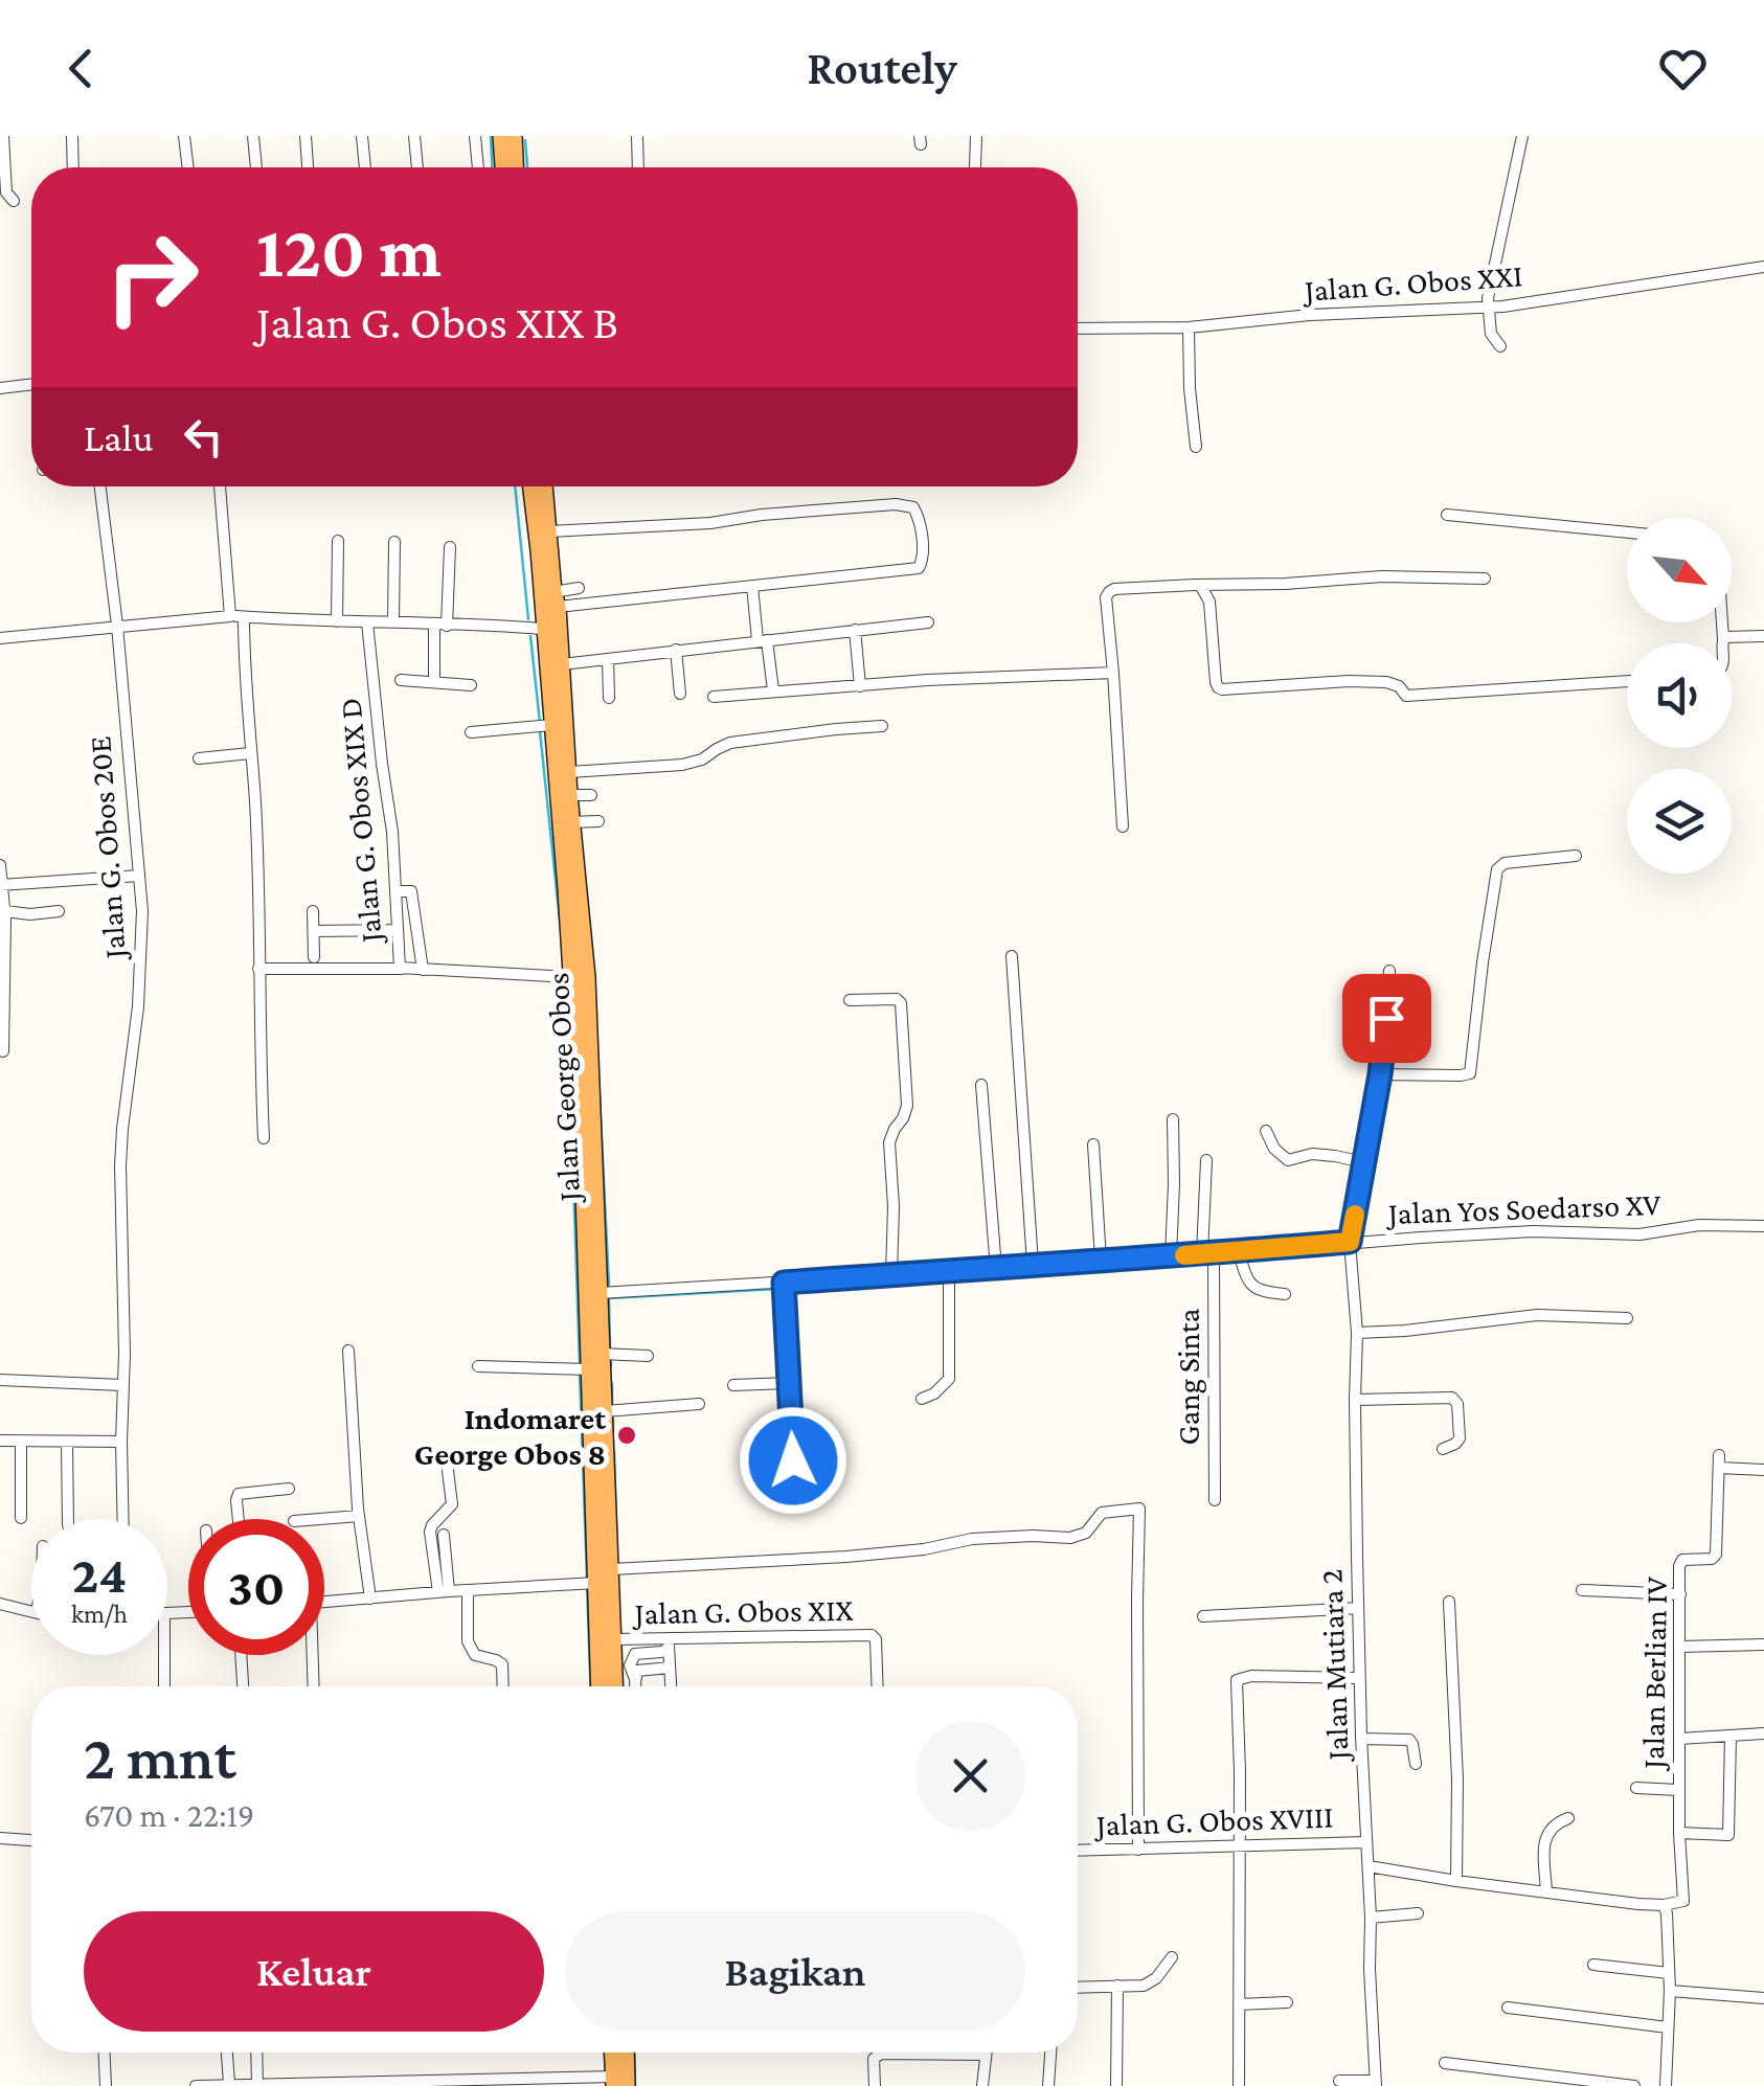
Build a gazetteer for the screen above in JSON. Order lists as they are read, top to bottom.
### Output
{
  "streets": {
    "main road": ["Jalan George Obos"],
    "street": [
      "Jalan G. Obos XXI",
      "Jalan G. Obos XIX D",
      "Jalan G. Obos 20E",
      "Jalan Yos Soedarso XV",
      "Gang Sinta",
      "Jalan G. Obos XIX",
      "Jalan Mutiara 2",
      "Jalan Berlian IV",
      "Jalan G. Obos XVIII"
    ]
  },
  "crossings": [
    ["Jalan G. Obos XIX D", "Jalan George Obos"],
    ["Jalan George Obos", "Jalan Yos Soedarso XV"],
    ["Jalan George Obos", "Jalan G. Obos XIX"],
    ["Jalan Yos Soedarso XV", "Gang Sinta"],
    ["Jalan Yos Soedarso XV", "Jalan Mutiara 2"],
    ["Jalan Mutiara 2", "Jalan G. Obos XVIII"]
  ],
  "places": ["Indomaret George Obos 8"],
  "north": "bottom right",
  "page": {
    "header": "Routely",
    "turn": ["120 m", "Jalan G. Obos XIX B"],
    "then": "Lalu",
    "speed": "24 km/h",
    "limit": "30",
    "heading": ["2 mnt", "670 m · 22:19"],
    "buttons": ["Keluar", "Bagikan"]
  }
}
